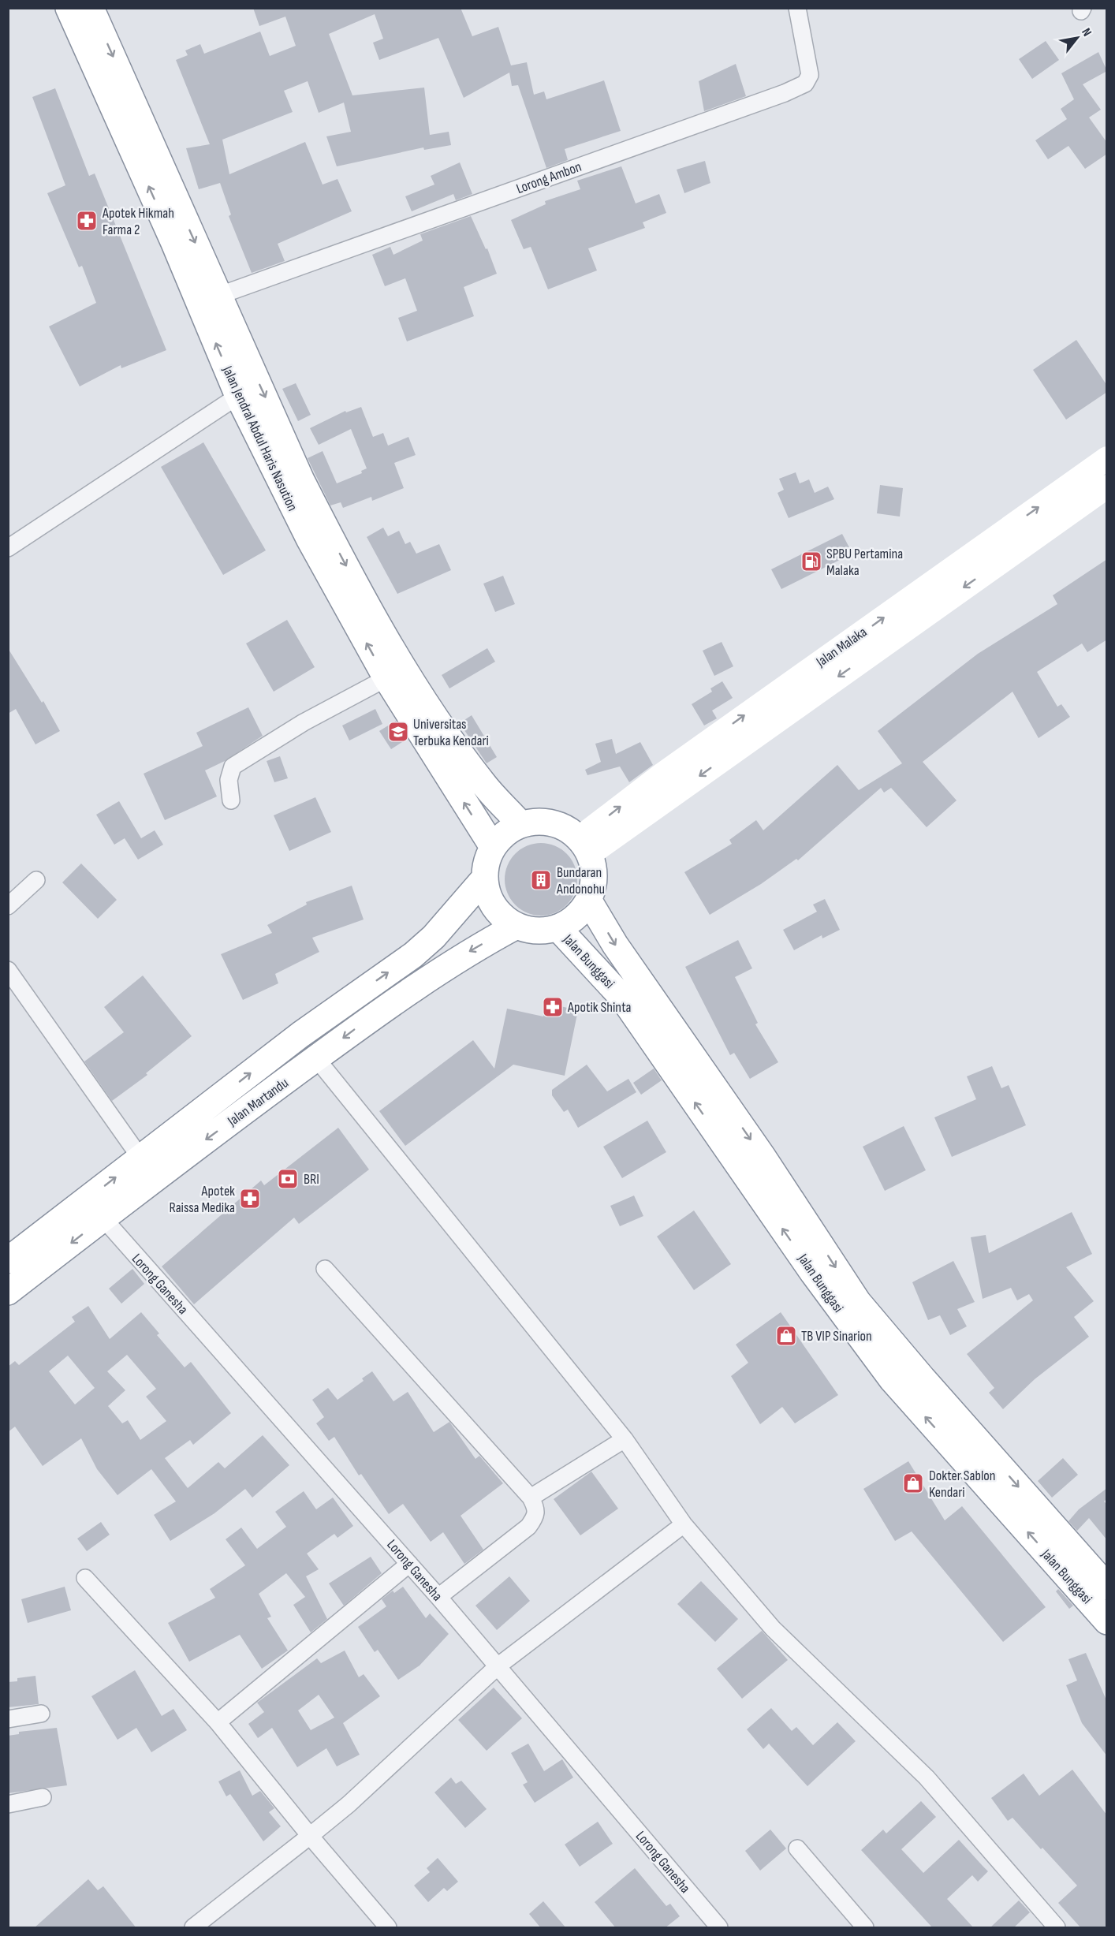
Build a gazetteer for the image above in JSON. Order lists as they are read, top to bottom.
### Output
{
  "streets": {
    "highway": ["Jalan Jendral Abdul Haris Nasution", "Jalan Bunggasi", "Jalan Martandu"],
    "street": ["Lorong Ambon", "Jalan Malaka", "Lorong Ganesha"]
  },
  "crossings": [
    ["Lorong Ambon", "Jalan Jendral Abdul Haris Nasution"],
    ["Jalan Jendral Abdul Haris Nasution", "Jalan Malaka"],
    ["Jalan Jendral Abdul Haris Nasution", "Jalan Bunggasi"],
    ["Jalan Jendral Abdul Haris Nasution", "Jalan Martandu"],
    ["Jalan Malaka", "Jalan Bunggasi"],
    ["Jalan Malaka", "Jalan Martandu"],
    ["Jalan Bunggasi", "Jalan Martandu"],
    ["Jalan Martandu", "Lorong Ganesha"]
  ],
  "places": {
    "pharmacy": ["Apotek Hikmah Farma 2", "Apotik Shinta", "Apotek Raissa Medika"],
    "fuel station": ["SPBU Pertamina Malaka"],
    "school or university": ["Universitas Terbuka Kendari"],
    "building": ["Bundaran Andonohu"],
    "bank": ["BRI"],
    "shop": ["TB VIP Sinarion", "Dokter Sablon Kendari"]
  },
  "north": "top right"
}
